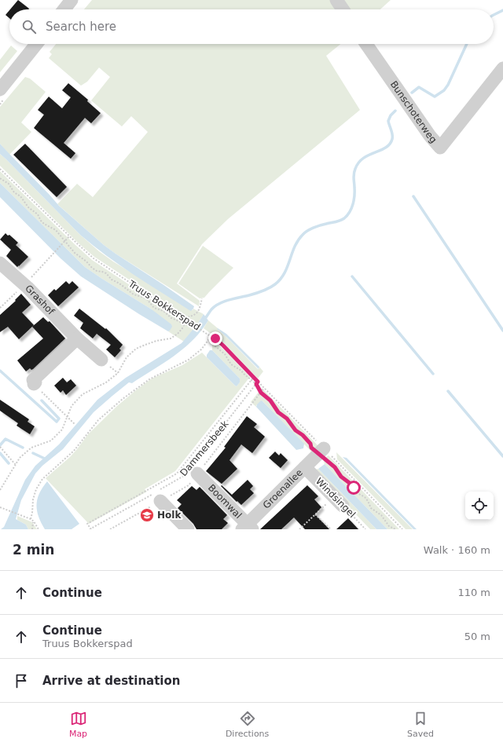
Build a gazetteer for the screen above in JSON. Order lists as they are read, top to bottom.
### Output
{
  "streets": {
    "street": [
      "Bunschoterweg",
      "Grashof",
      "Groenallee",
      "Windsingel",
      "Boomwal"
    ],
    "path": ["Truus Bokkerspad", "Dammersbeek"]
  },
  "crossings": [
    ["Truus Bokkerspad", "Dammersbeek"],
    ["Truus Bokkerspad", "Groenallee"],
    ["Dammersbeek", "Boomwal"],
    ["Groenallee", "Windsingel"],
    ["Groenallee", "Boomwal"]
  ],
  "places": {
    "school or university": ["Holk"]
  },
  "page": {
    "search": "Search here",
    "heading": ["2 min", "Walk · 160 m"],
    "list": [
      ["Continue", "110 m"],
      ["Continue", "Truus Bokkerspad", "50 m"],
      "Arrive at destination"
    ],
    "nav": ["Map", "Directions", "Saved"]
  }
}
